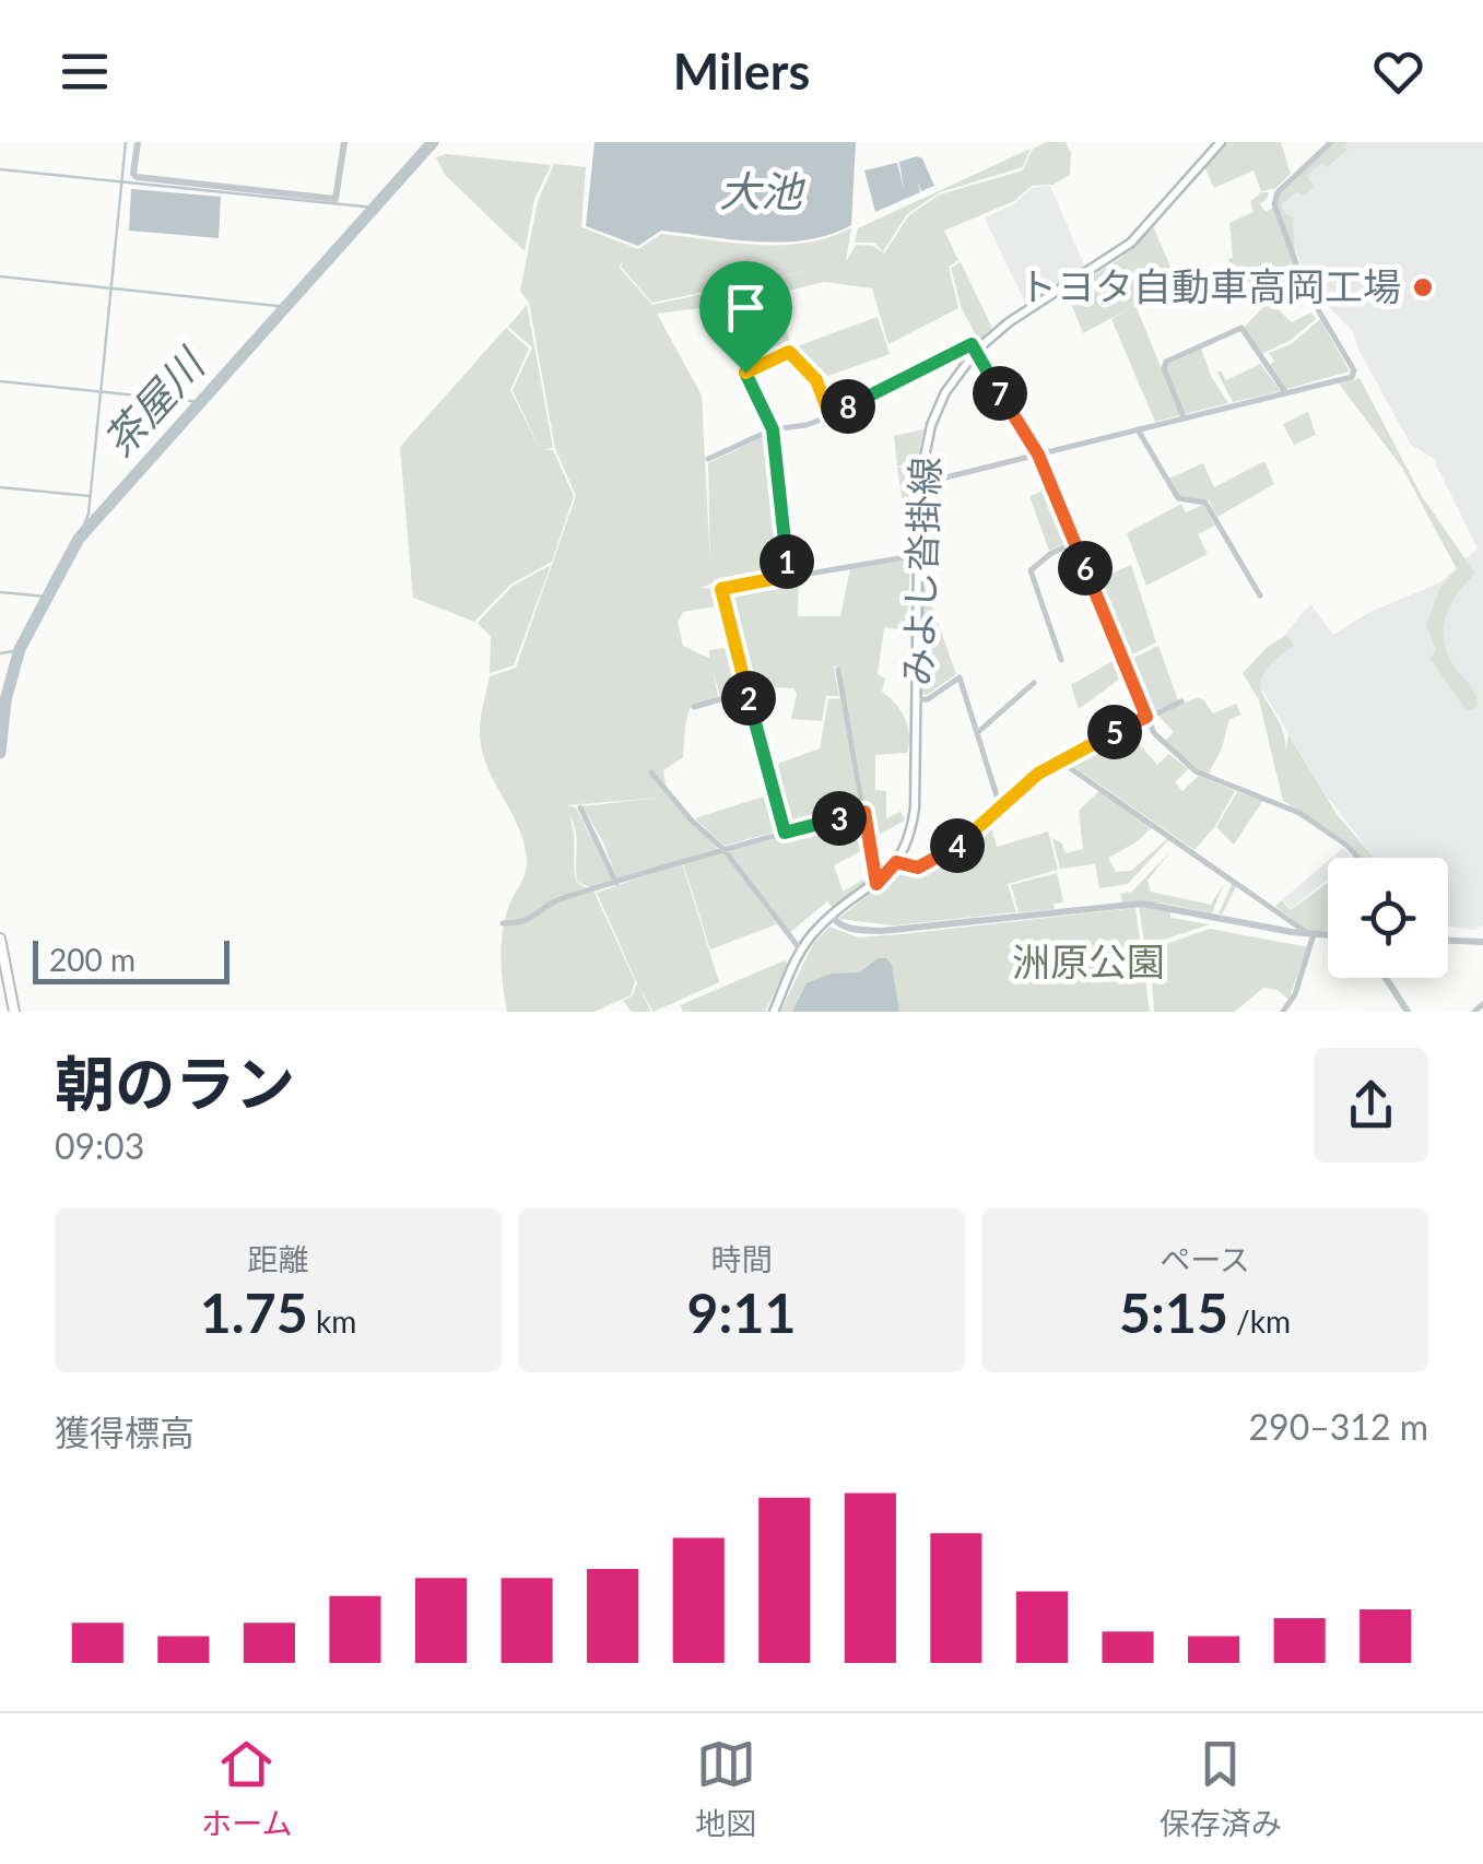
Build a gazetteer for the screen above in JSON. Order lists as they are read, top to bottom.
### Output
{
  "streets": {
    "main road": ["みよし沓掛線"]
  },
  "water": ["大池", "茶屋川"],
  "parks": ["洲原公園"],
  "places": ["トヨタ自動車高岡工場"],
  "scale_bar": "200 m",
  "page": {
    "header": "Milers",
    "pins": [
      "7",
      "8",
      "1",
      "6",
      "2",
      "5",
      "3",
      "4"
    ],
    "scale": "200 m",
    "heading": ["朝のラン", "09:03"],
    "stats": [
      ["距離", "1.75 km"],
      ["時間", "9:11"],
      ["ペース", "5:15 /km"]
    ],
    "chart": ["獲得標高", "290–312 m"],
    "tabs": ["ホーム", "地図", "保存済み"]
  }
}
